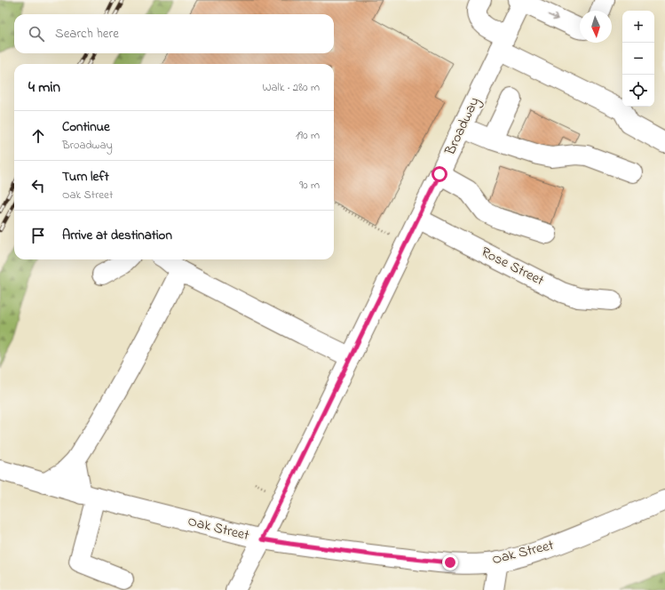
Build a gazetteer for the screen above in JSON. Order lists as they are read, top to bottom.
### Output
{
  "streets": {
    "street": ["Broadway", "Rose Street", "Oak Street"]
  },
  "crossings": [
    ["Broadway", "Rose Street"],
    ["Broadway", "Oak Street"]
  ],
  "north": "bottom",
  "page": {
    "map_buttons": ["+", "−"],
    "search": "Search here",
    "heading": ["4 min", "Walk · 280 m"],
    "list": [
      ["Continue", "Broadway", "190 m"],
      ["Turn left", "Oak Street", "90 m"],
      "Arrive at destination"
    ]
  }
}
